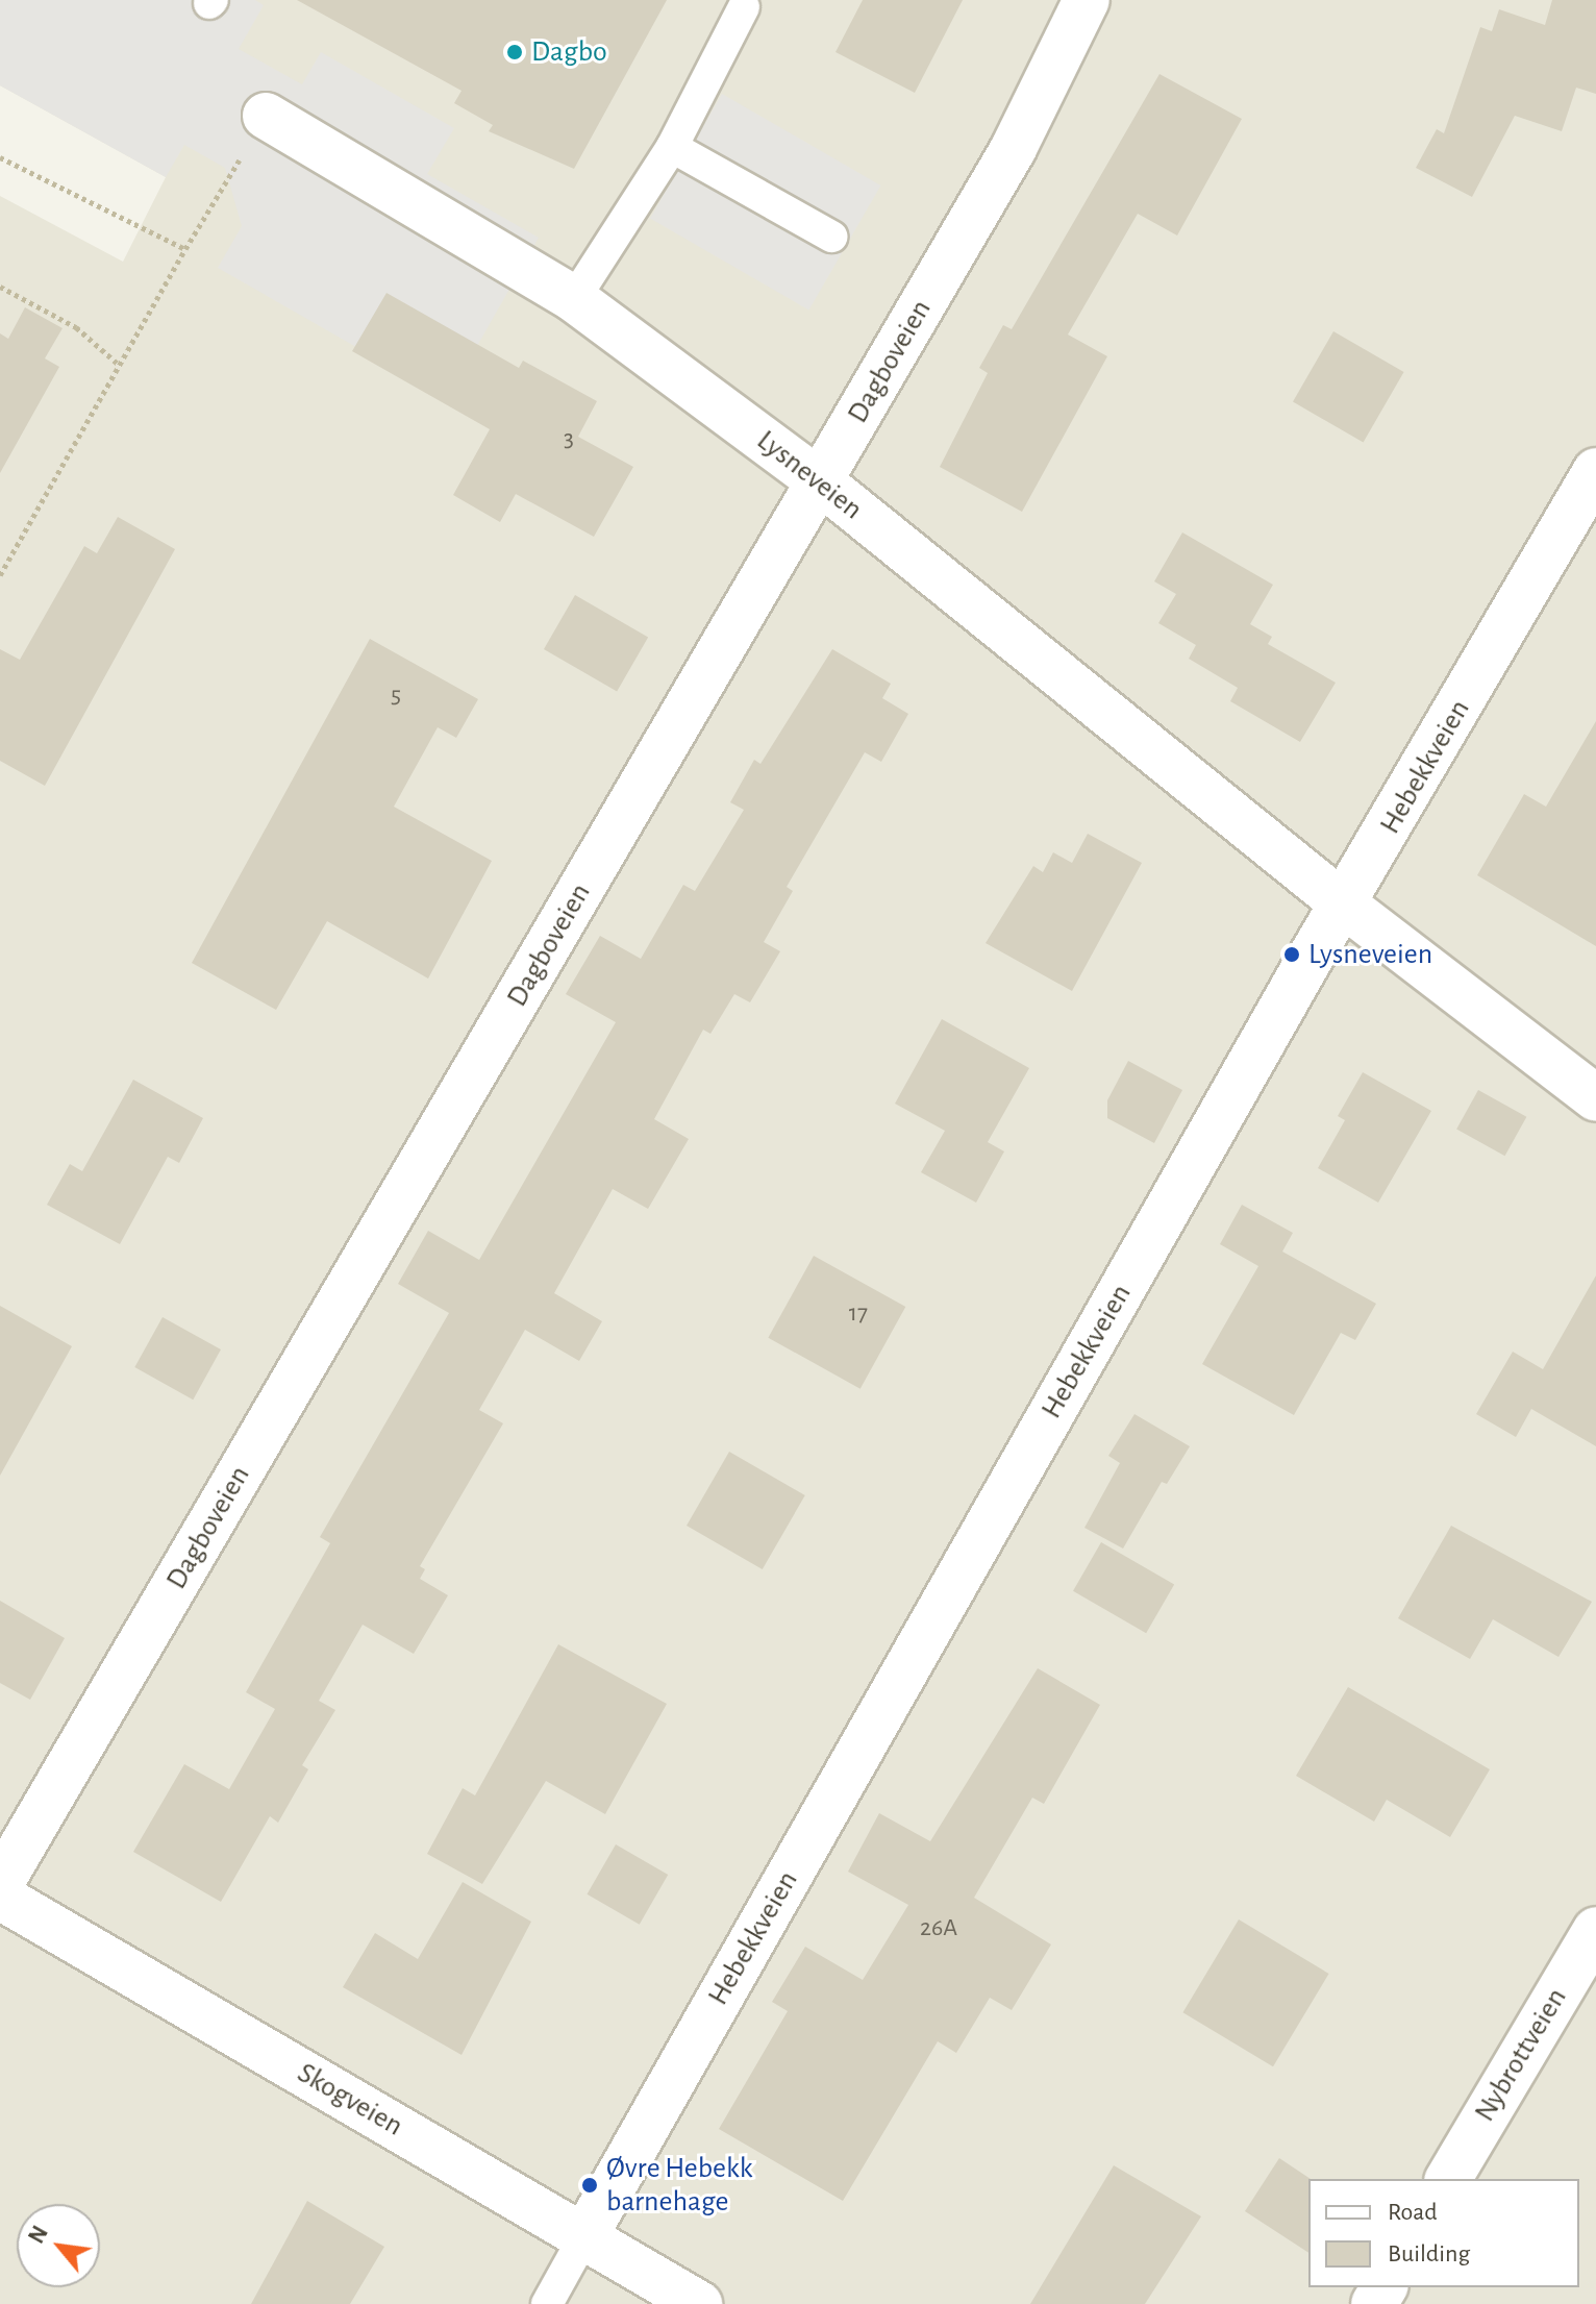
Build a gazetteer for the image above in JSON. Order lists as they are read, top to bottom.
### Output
{
  "streets": {
    "street": [
      "Dagboveien",
      "Lysneveien",
      "Hebekkveien",
      "Nybrottveien",
      "Skogveien"
    ]
  },
  "crossings": [
    ["Dagboveien", "Lysneveien"],
    ["Lysneveien", "Hebekkveien"],
    ["Hebekkveien", "Skogveien"]
  ],
  "places": ["Dagbo", "Lysneveien", "Øvre Hebekk barnehage"],
  "house_numbers": [
    "3",
    "5",
    "17",
    "26A"
  ],
  "legend": ["Road", "Building"],
  "north": "top left"
}
